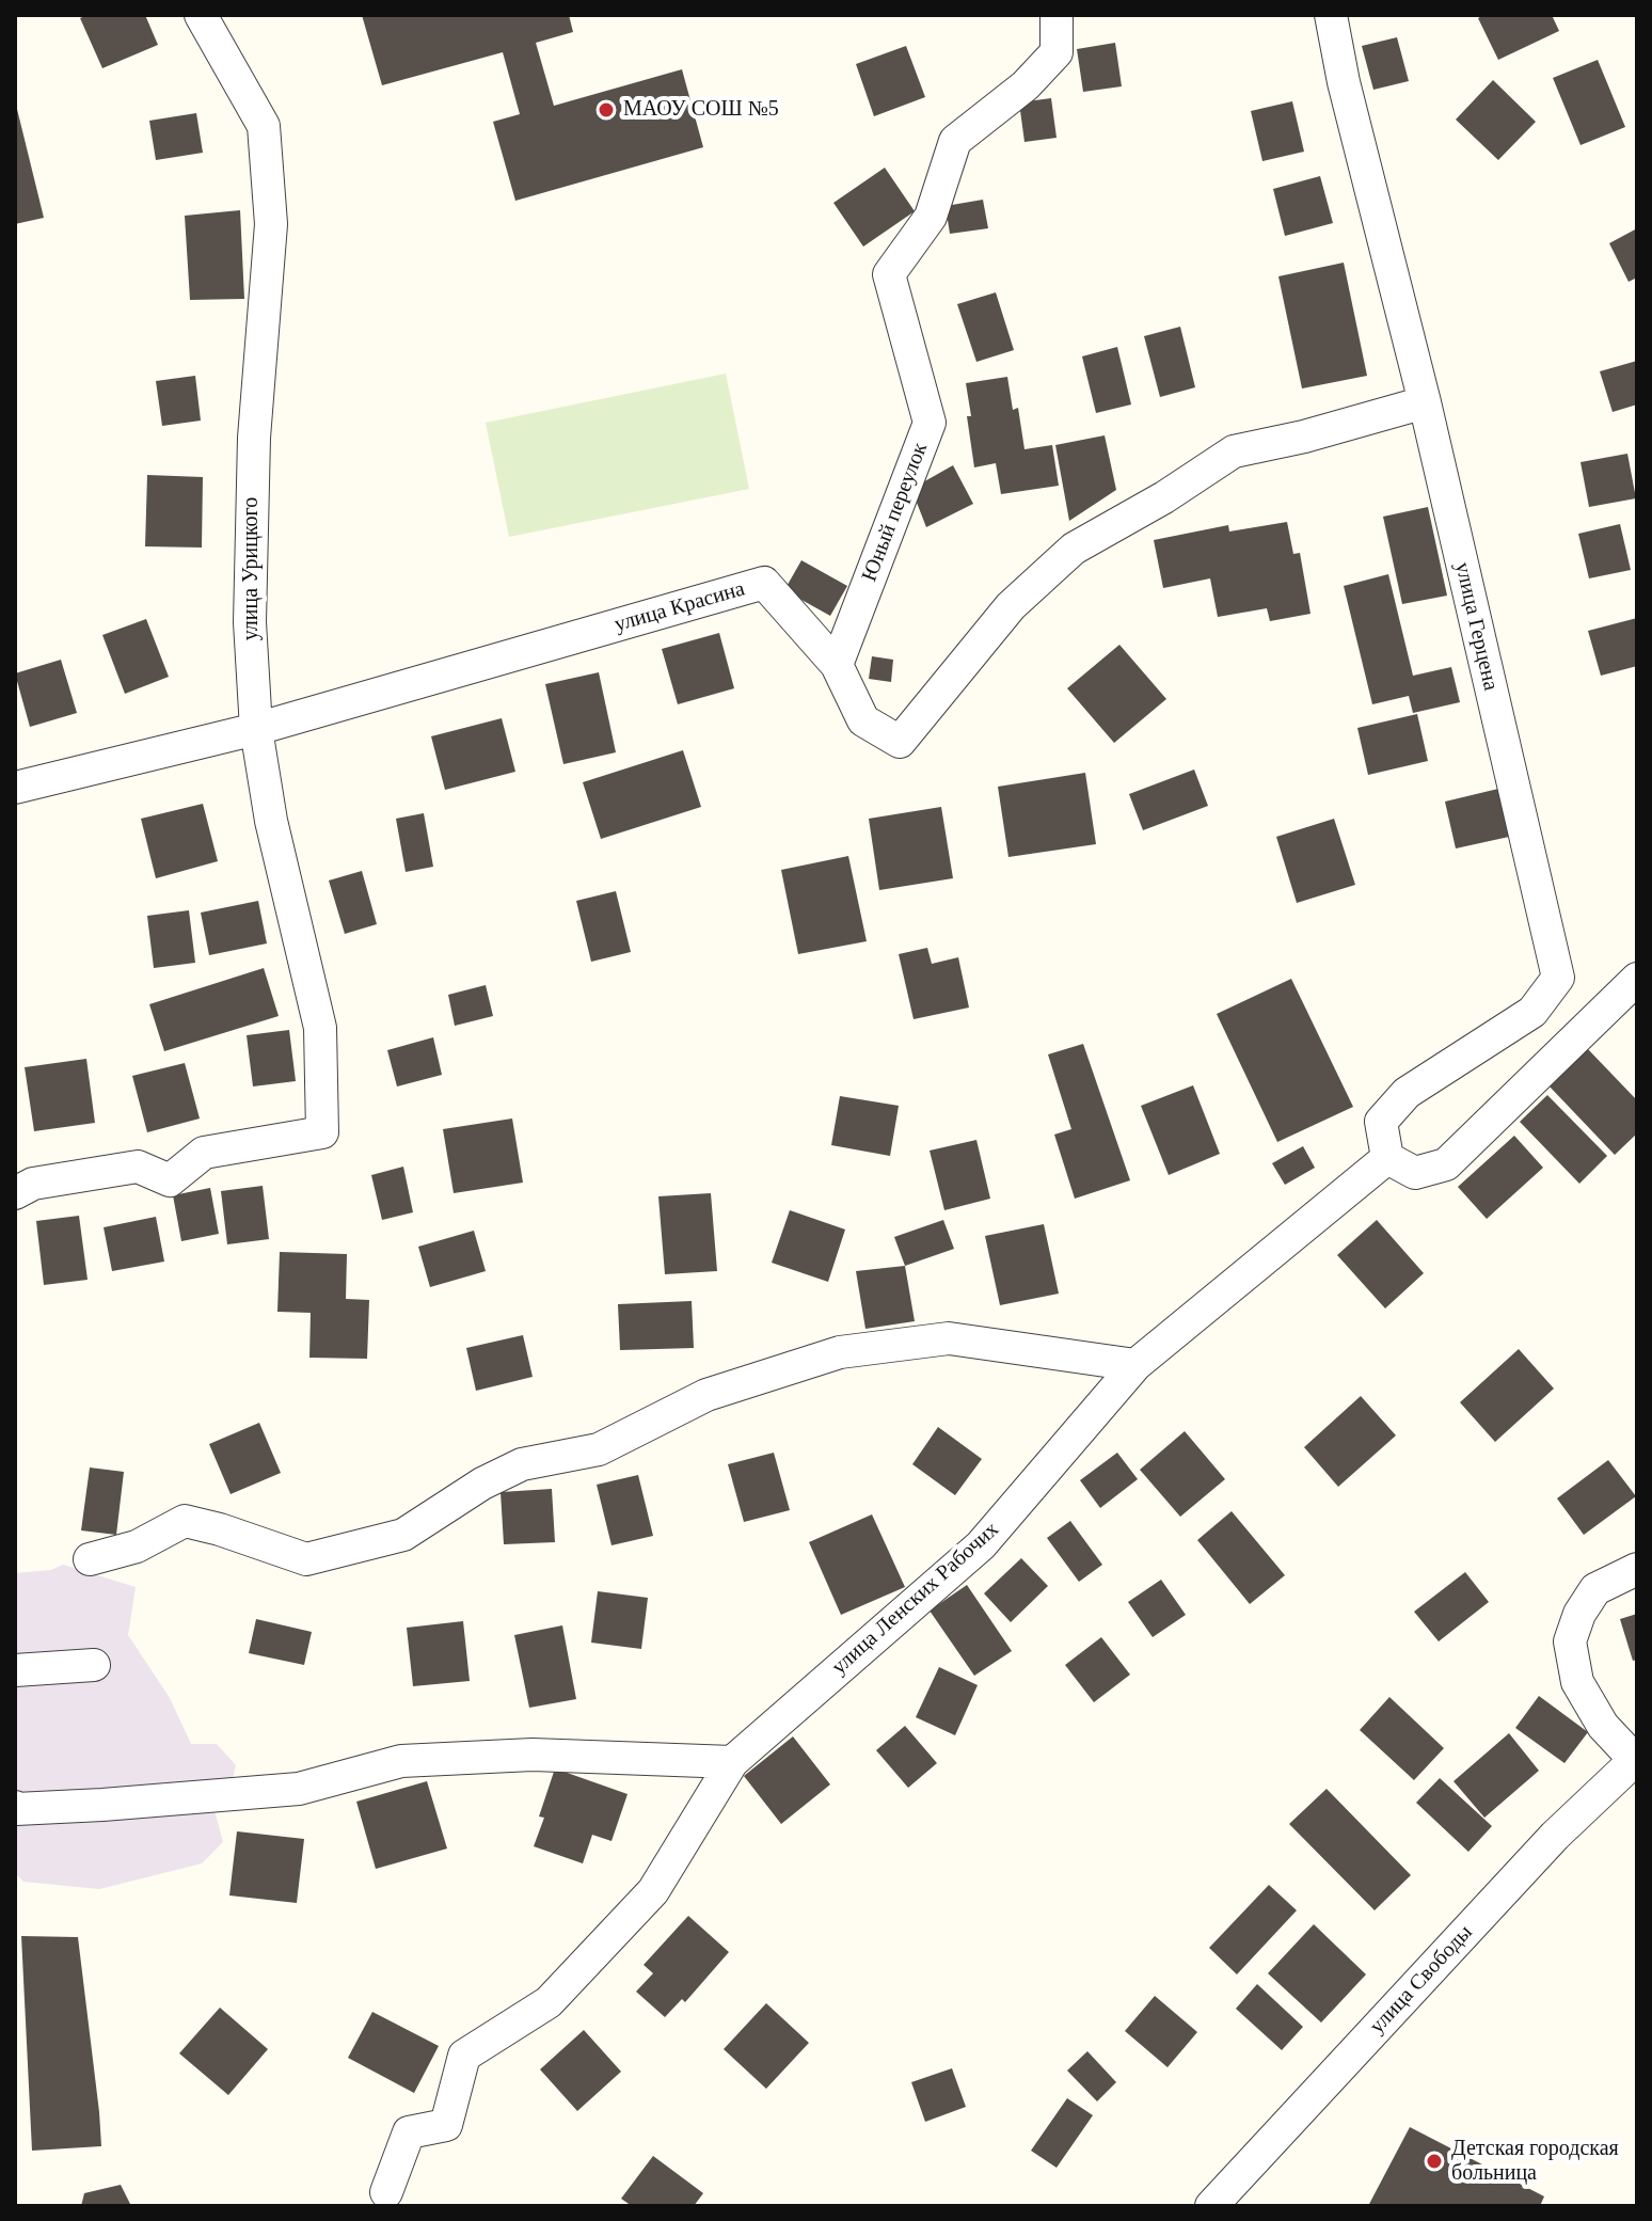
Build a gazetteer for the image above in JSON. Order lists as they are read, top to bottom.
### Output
{
  "streets": {
    "street": [
      "Юный переулок",
      "улица Урицкого",
      "улица Красина",
      "улица Герцена",
      "улица Ленских Рабочих",
      "улица Свободы"
    ]
  },
  "crossings": [
    ["Юный переулок", "улица Красина"],
    ["улица Урицкого", "улица Красина"],
    ["улица Красина", "улица Герцена"],
    ["улица Герцена", "улица Ленских Рабочих"]
  ],
  "places": ["МАОУ СОШ №5", "Детская городская больница"]
}
